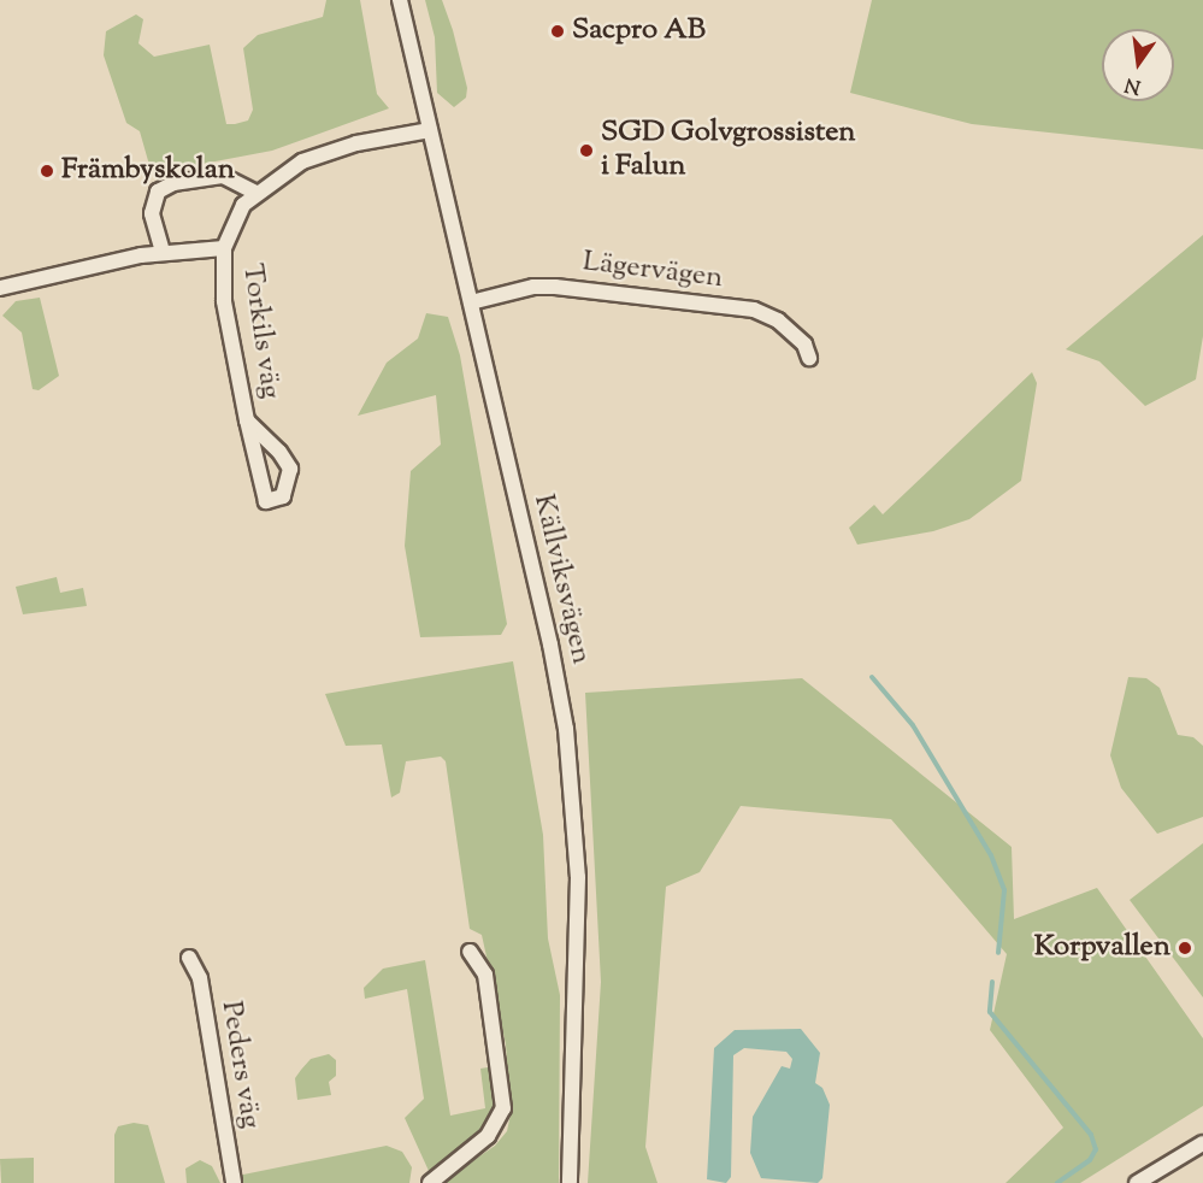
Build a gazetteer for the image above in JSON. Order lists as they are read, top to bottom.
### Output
{
  "streets": {
    "street": [
      "Lägervägen",
      "Torkils väg",
      "Källviksvägen",
      "Peders väg"
    ]
  },
  "crossings": [
    ["Lägervägen", "Källviksvägen"],
    ["Torkils väg", "Källviksvägen"]
  ],
  "places": [
    "Sacpro AB",
    "SGD Golvgrossisten i Falun",
    "Främbyskolan",
    "Korpvallen"
  ],
  "north": "bottom"
}
